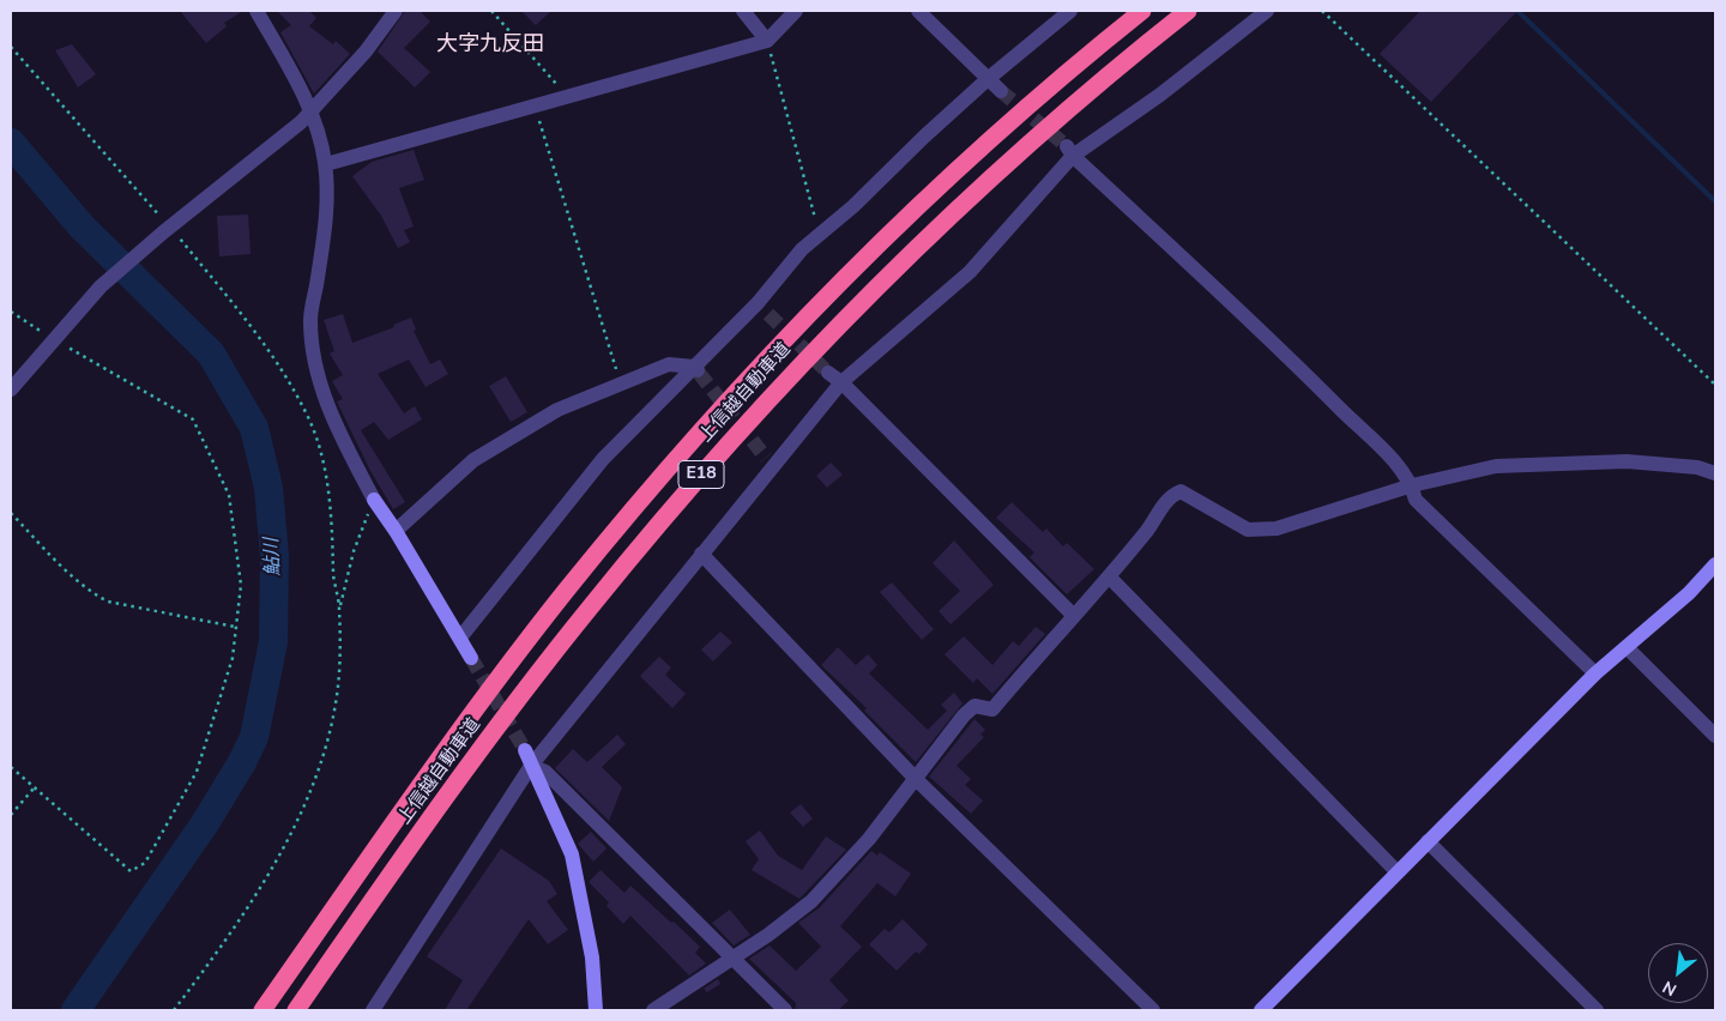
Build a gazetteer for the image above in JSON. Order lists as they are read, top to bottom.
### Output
{
  "streets": {
    "highway": ["上信越自動車道", "E18"]
  },
  "districts": ["大字九反田"],
  "water": ["鮎川"],
  "north": "bottom left"
}
